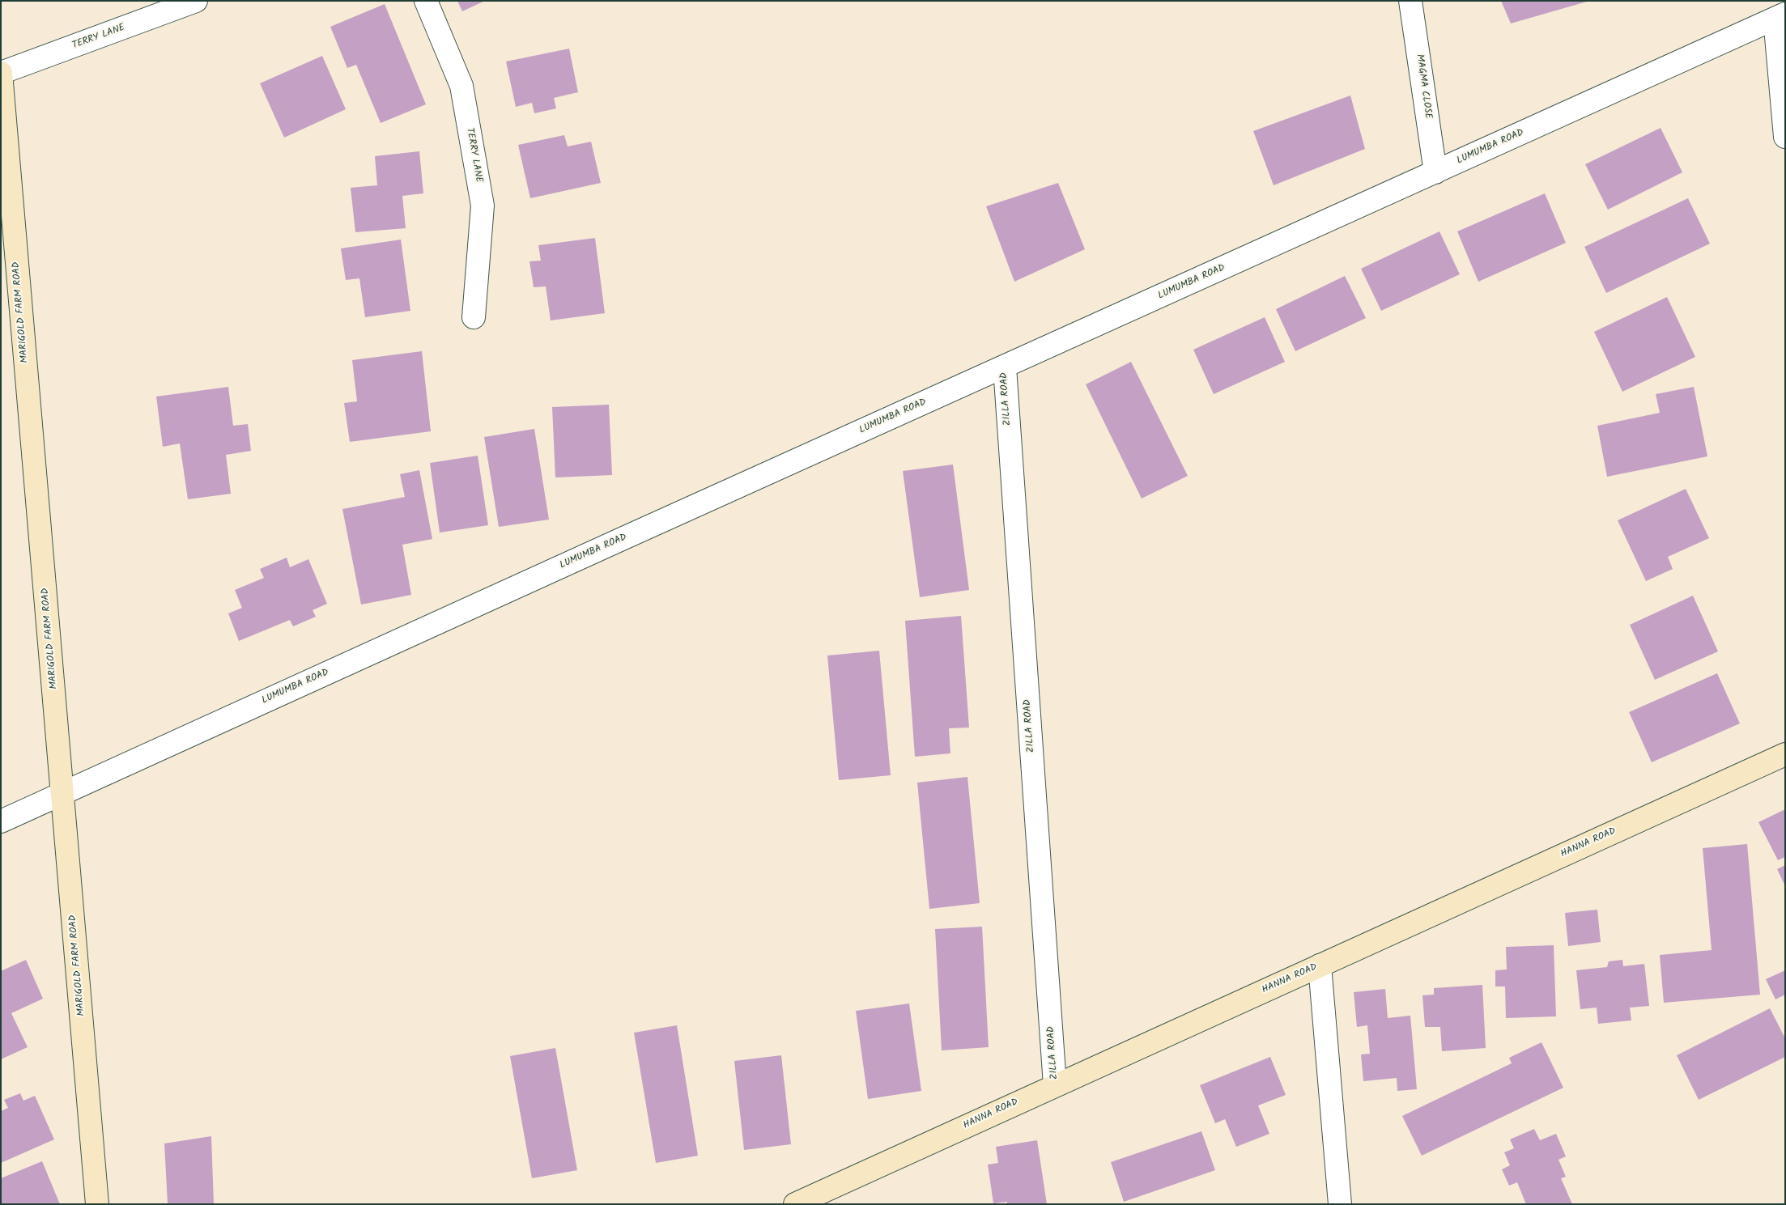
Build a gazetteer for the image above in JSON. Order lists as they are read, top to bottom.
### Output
{
  "streets": {
    "street": [
      "TERRY LANE",
      "MAGMA CLOSE",
      "LUMUMBA ROAD",
      "MARIGOLD FARM ROAD",
      "ZILLA ROAD",
      "HANNA ROAD"
    ]
  },
  "crossings": [
    ["TERRY LANE", "MARIGOLD FARM ROAD"],
    ["MAGMA CLOSE", "LUMUMBA ROAD"],
    ["LUMUMBA ROAD", "MARIGOLD FARM ROAD"],
    ["LUMUMBA ROAD", "ZILLA ROAD"],
    ["ZILLA ROAD", "HANNA ROAD"]
  ]
}
